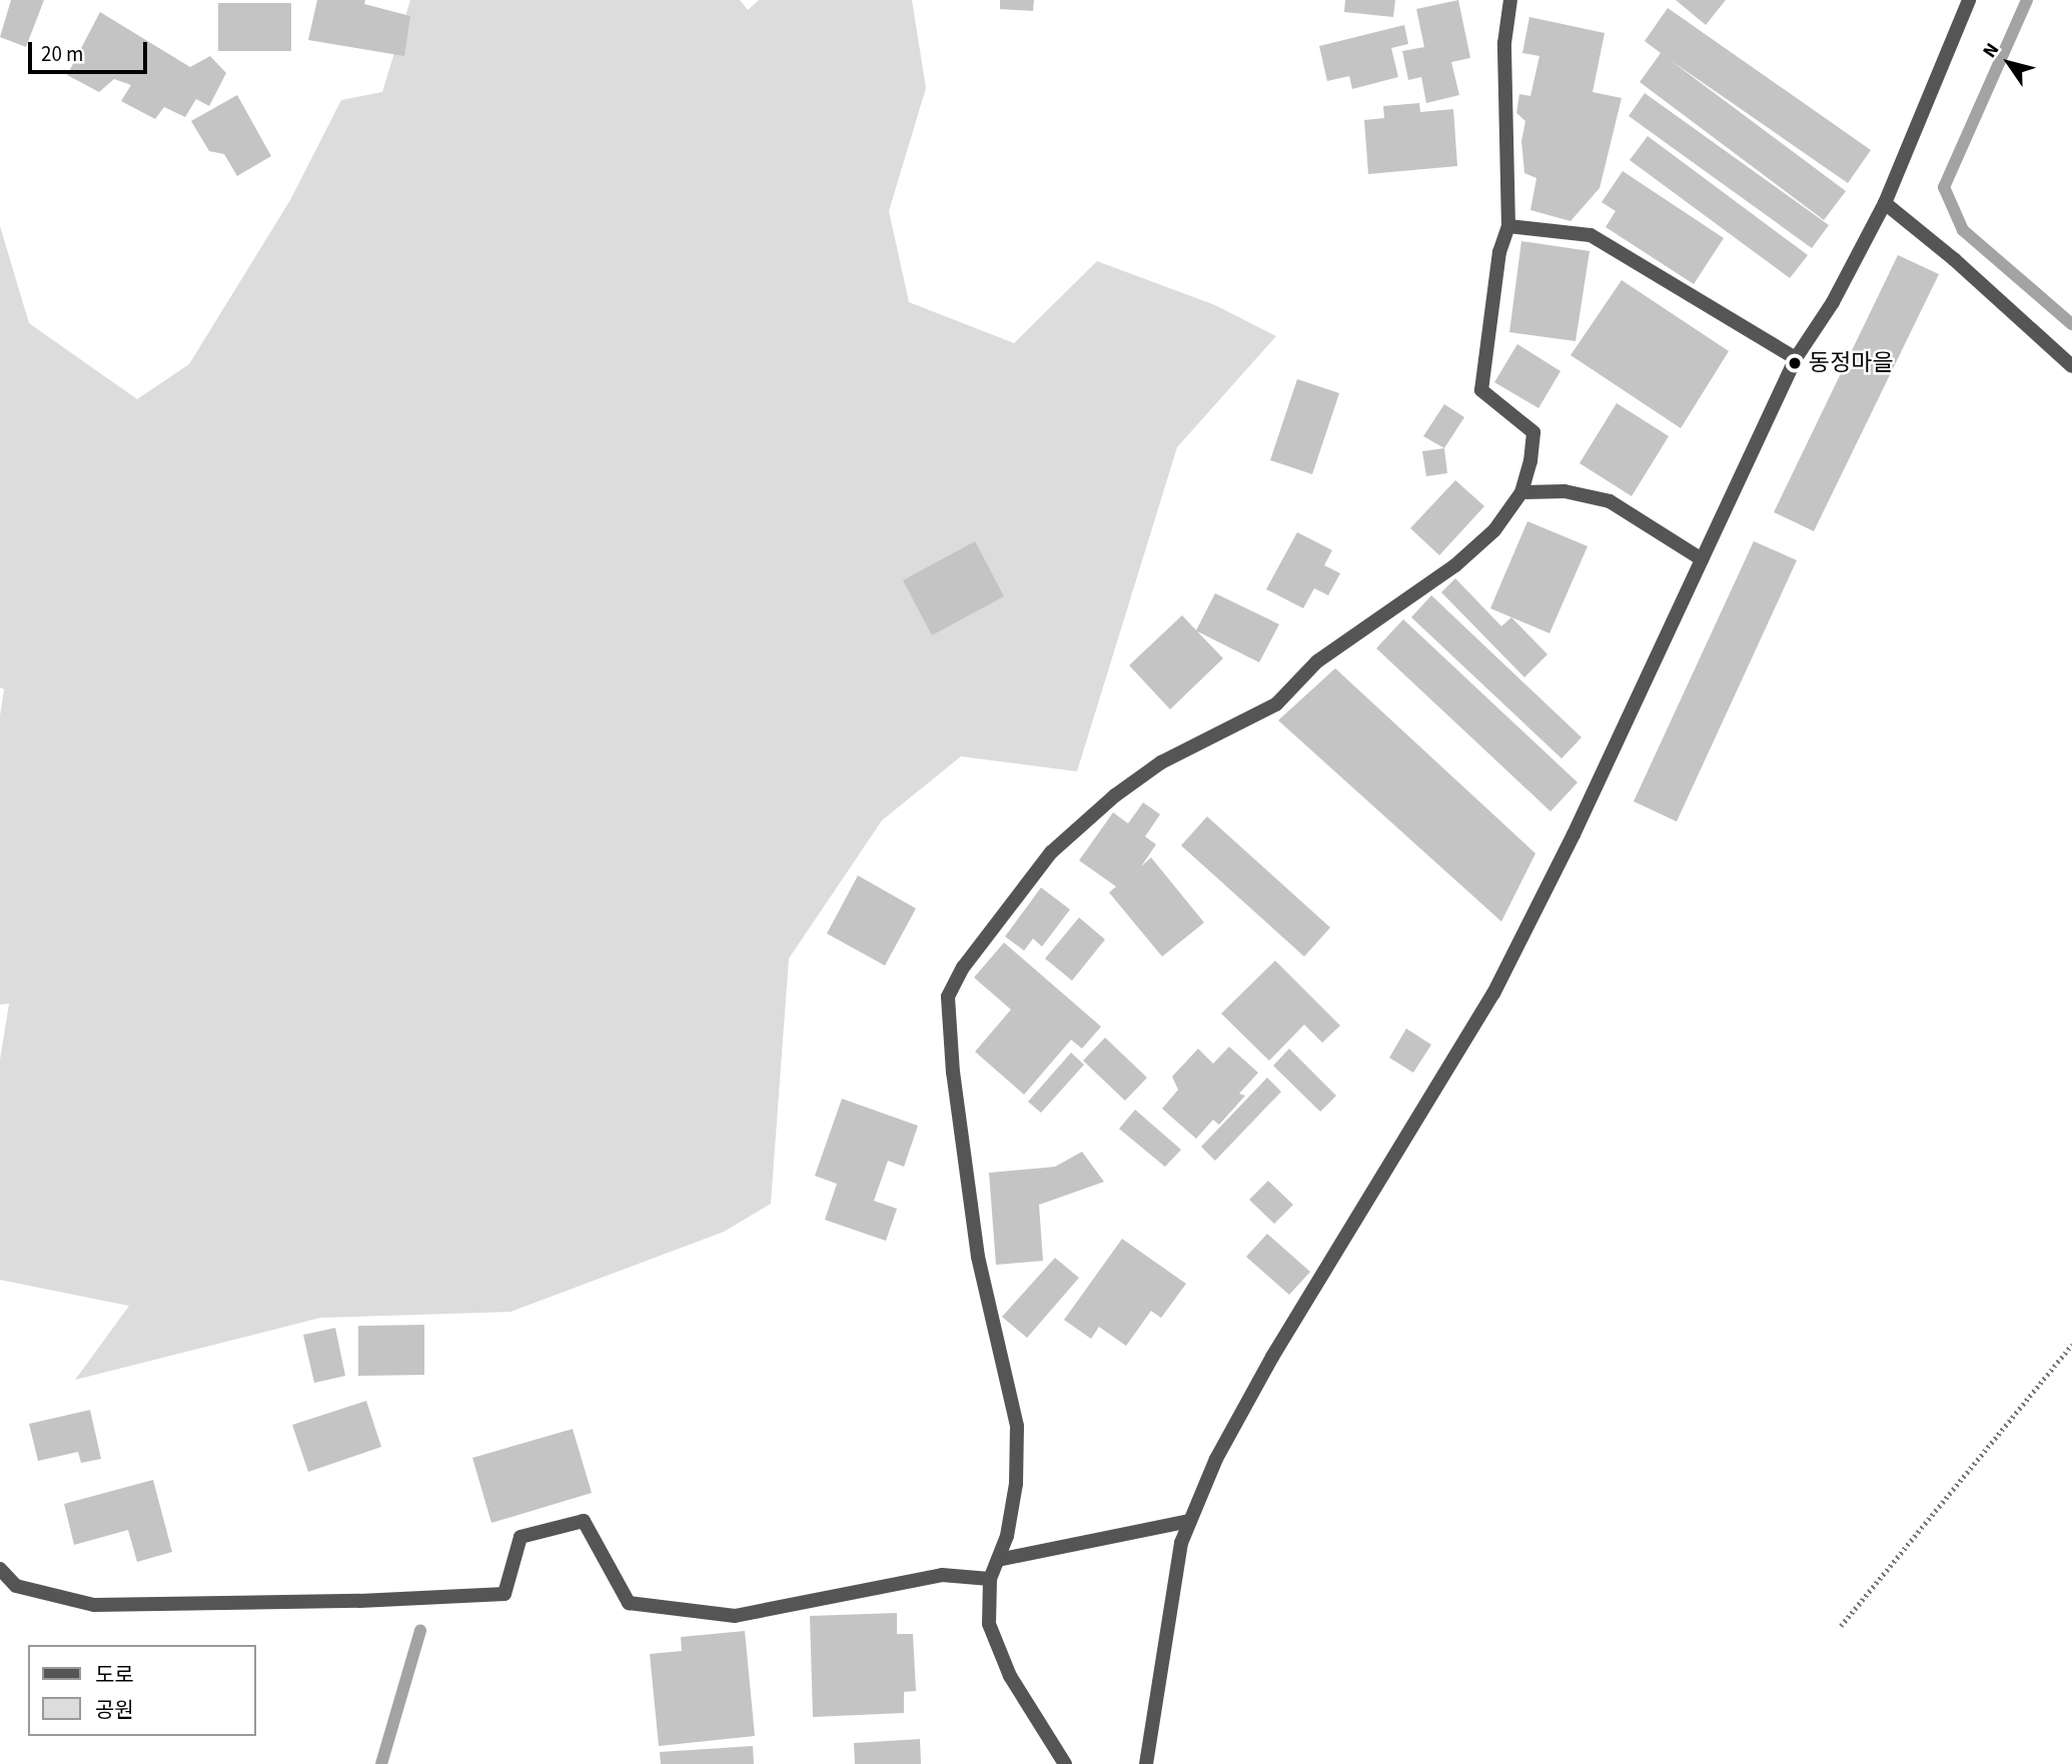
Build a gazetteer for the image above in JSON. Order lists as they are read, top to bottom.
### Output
{
  "places": ["동정마을"],
  "legend": ["도로", "공원"],
  "scale_bar": "20 m",
  "north": "top left"
}
